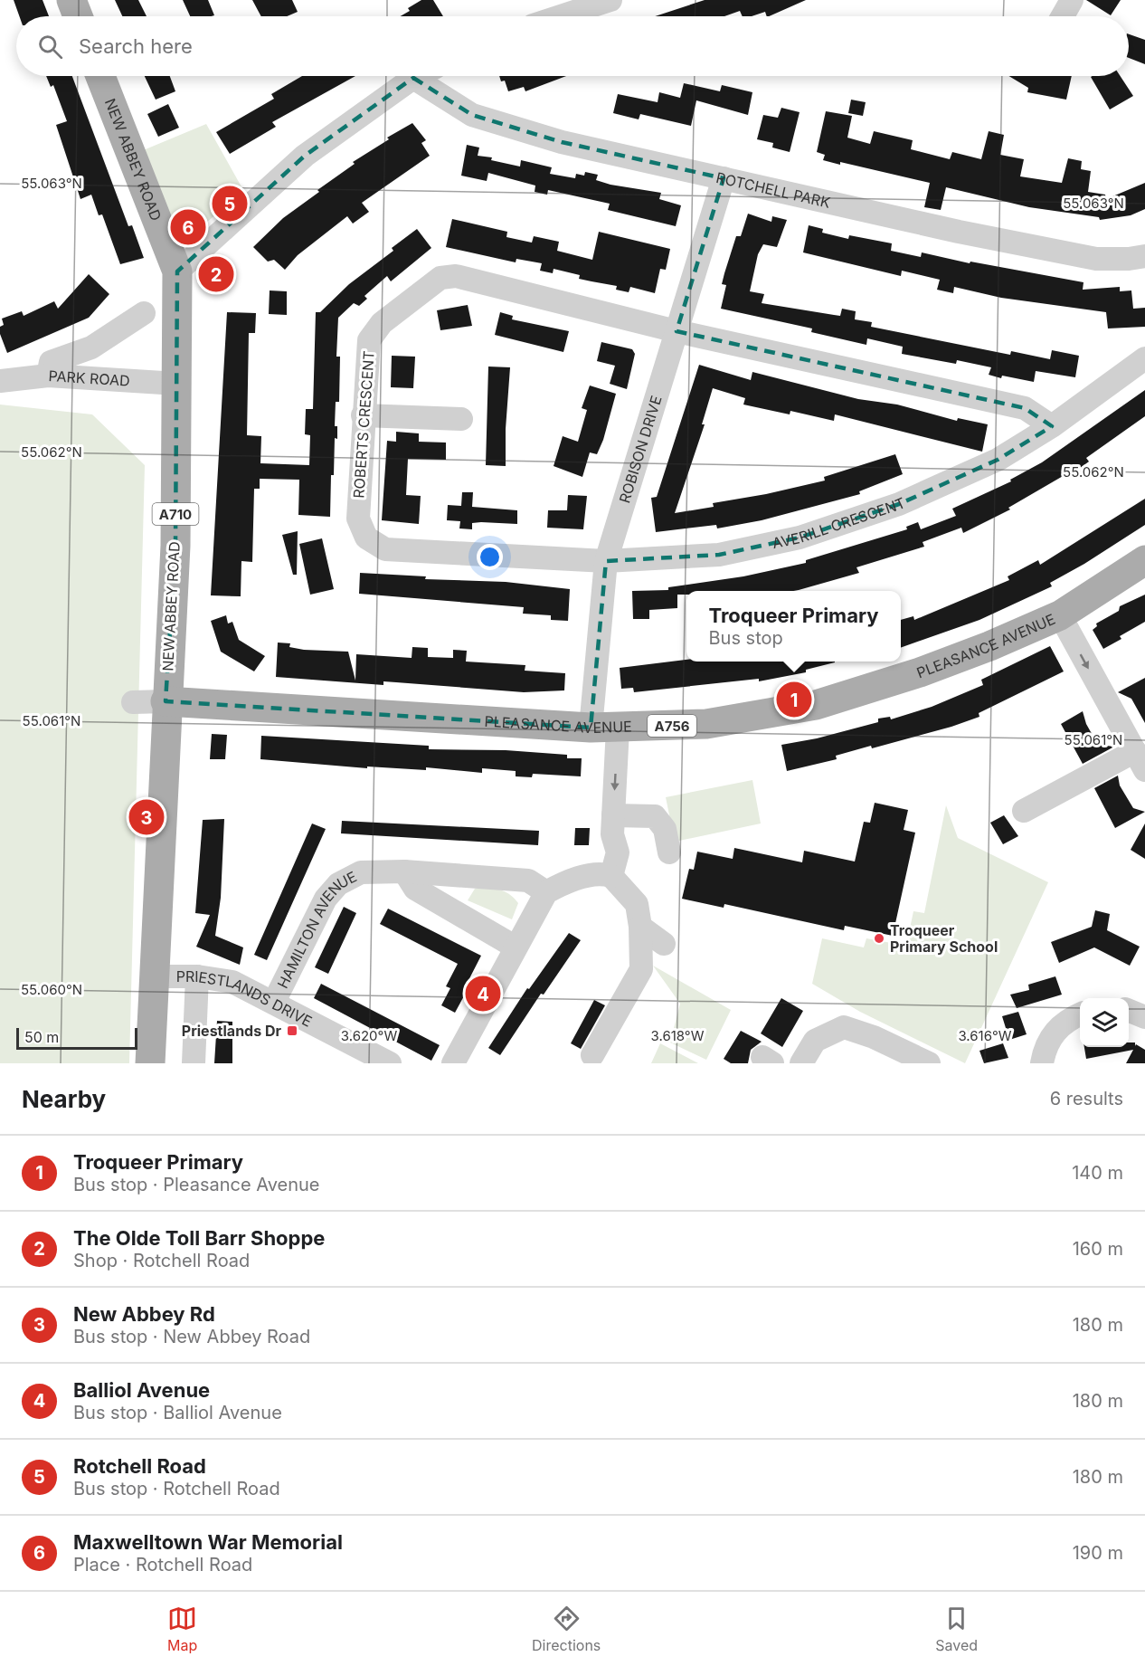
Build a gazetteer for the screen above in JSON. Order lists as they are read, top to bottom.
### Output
{
  "streets": {
    "main road": [
      "NEW ABBEY ROAD",
      "A710",
      "PLEASANCE AVENUE",
      "A756"
    ],
    "street": [
      "ROTCHELL PARK",
      "PARK ROAD",
      "ROBERTS CRESCENT",
      "ROBISON DRIVE",
      "AVERILL CRESCENT",
      "HAMILTON AVENUE",
      "PRIESTLANDS DRIVE"
    ]
  },
  "crossings": [
    ["NEW ABBEY ROAD", "PARK ROAD"],
    ["NEW ABBEY ROAD", "PLEASANCE AVENUE"],
    ["NEW ABBEY ROAD", "PRIESTLANDS DRIVE"],
    ["ROTCHELL PARK", "ROBISON DRIVE"],
    ["ROBERTS CRESCENT", "ROBISON DRIVE"],
    ["ROBERTS CRESCENT", "AVERILL CRESCENT"],
    ["ROBISON DRIVE", "AVERILL CRESCENT"],
    ["ROBISON DRIVE", "PLEASANCE AVENUE"],
    ["HAMILTON AVENUE", "PRIESTLANDS DRIVE"]
  ],
  "places": {
    "other": ["Troqueer Primary School"],
    "transit": ["Priestlands Dr"]
  },
  "scale_bar": "50 m",
  "page": {
    "search": "Search here",
    "pins": [
      "5",
      "6",
      "2",
      "1",
      "3",
      "4"
    ],
    "popup": ["Troqueer Primary", "Bus stop"],
    "scale": "50 m",
    "heading": ["Nearby", "6 results"],
    "list": [
      {
        "mark": "1",
        "name": "Troqueer Primary",
        "note": "Bus stop · Pleasance Avenue",
        "value": "140 m"
      },
      {
        "mark": "2",
        "name": "The Olde Toll Barr Shoppe",
        "note": "Shop · Rotchell Road",
        "value": "160 m"
      },
      {
        "mark": "3",
        "name": "New Abbey Rd",
        "note": "Bus stop · New Abbey Road",
        "value": "180 m"
      },
      {
        "mark": "4",
        "name": "Balliol Avenue",
        "note": "Bus stop · Balliol Avenue",
        "value": "180 m"
      },
      {
        "mark": "5",
        "name": "Rotchell Road",
        "note": "Bus stop · Rotchell Road",
        "value": "180 m"
      },
      {
        "mark": "6",
        "name": "Maxwelltown War Memorial",
        "note": "Place · Rotchell Road",
        "value": "190 m"
      }
    ],
    "nav": ["Map", "Directions", "Saved"]
  },
  "coordinates": [
    "55.063°N",
    "55.062°N",
    "55.061°N",
    "55.060°N",
    "3.620°W",
    "3.618°W",
    "3.616°W"
  ]
}
